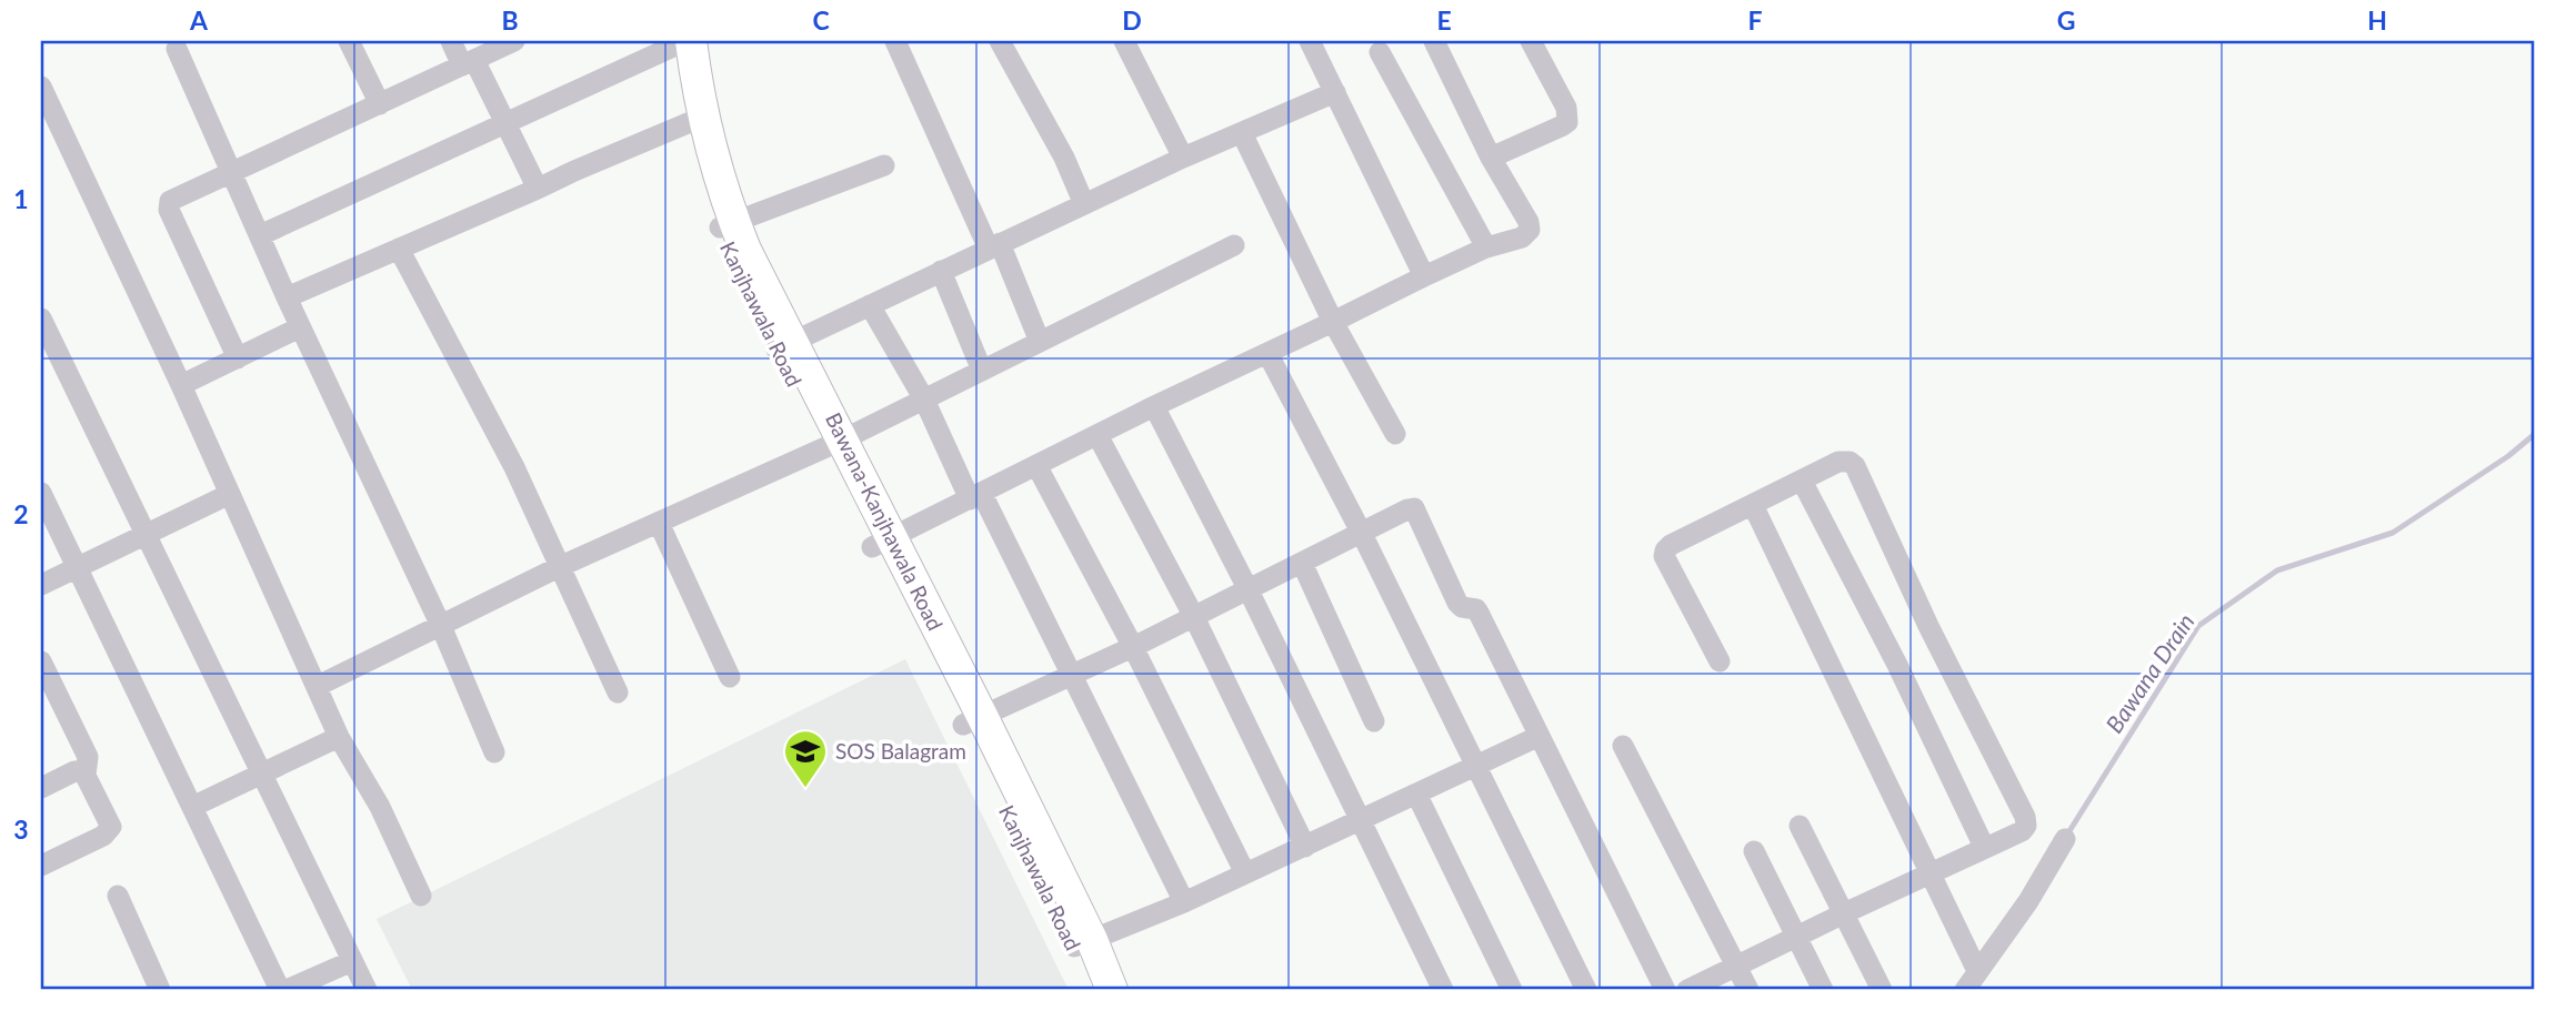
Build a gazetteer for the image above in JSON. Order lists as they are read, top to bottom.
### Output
{
  "streets": {
    "main road": ["Kanjhawala Road", "Bawana-Kanjhawala Road"]
  },
  "crossings": [
    ["Kanjhawala Road", "Bawana-Kanjhawala Road"]
  ],
  "water": ["Bawana Drain"],
  "places": {
    "school or university": ["SOS Balagram"]
  },
  "grid": {
    "columns": [
      "A",
      "B",
      "C",
      "D",
      "E",
      "F",
      "G",
      "H"
    ],
    "rows": ["1", "2", "3"]
  }
}
